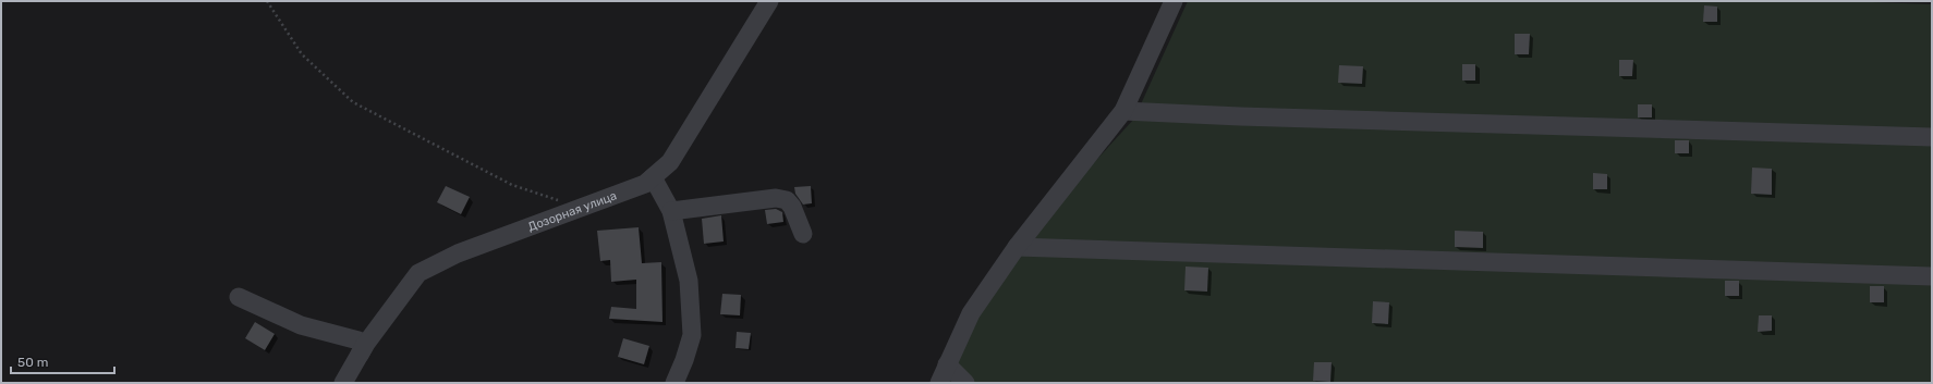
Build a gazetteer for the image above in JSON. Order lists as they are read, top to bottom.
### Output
{
  "streets": {
    "street": ["Дозорная улица"]
  },
  "scale_bar": "50 m"
}
